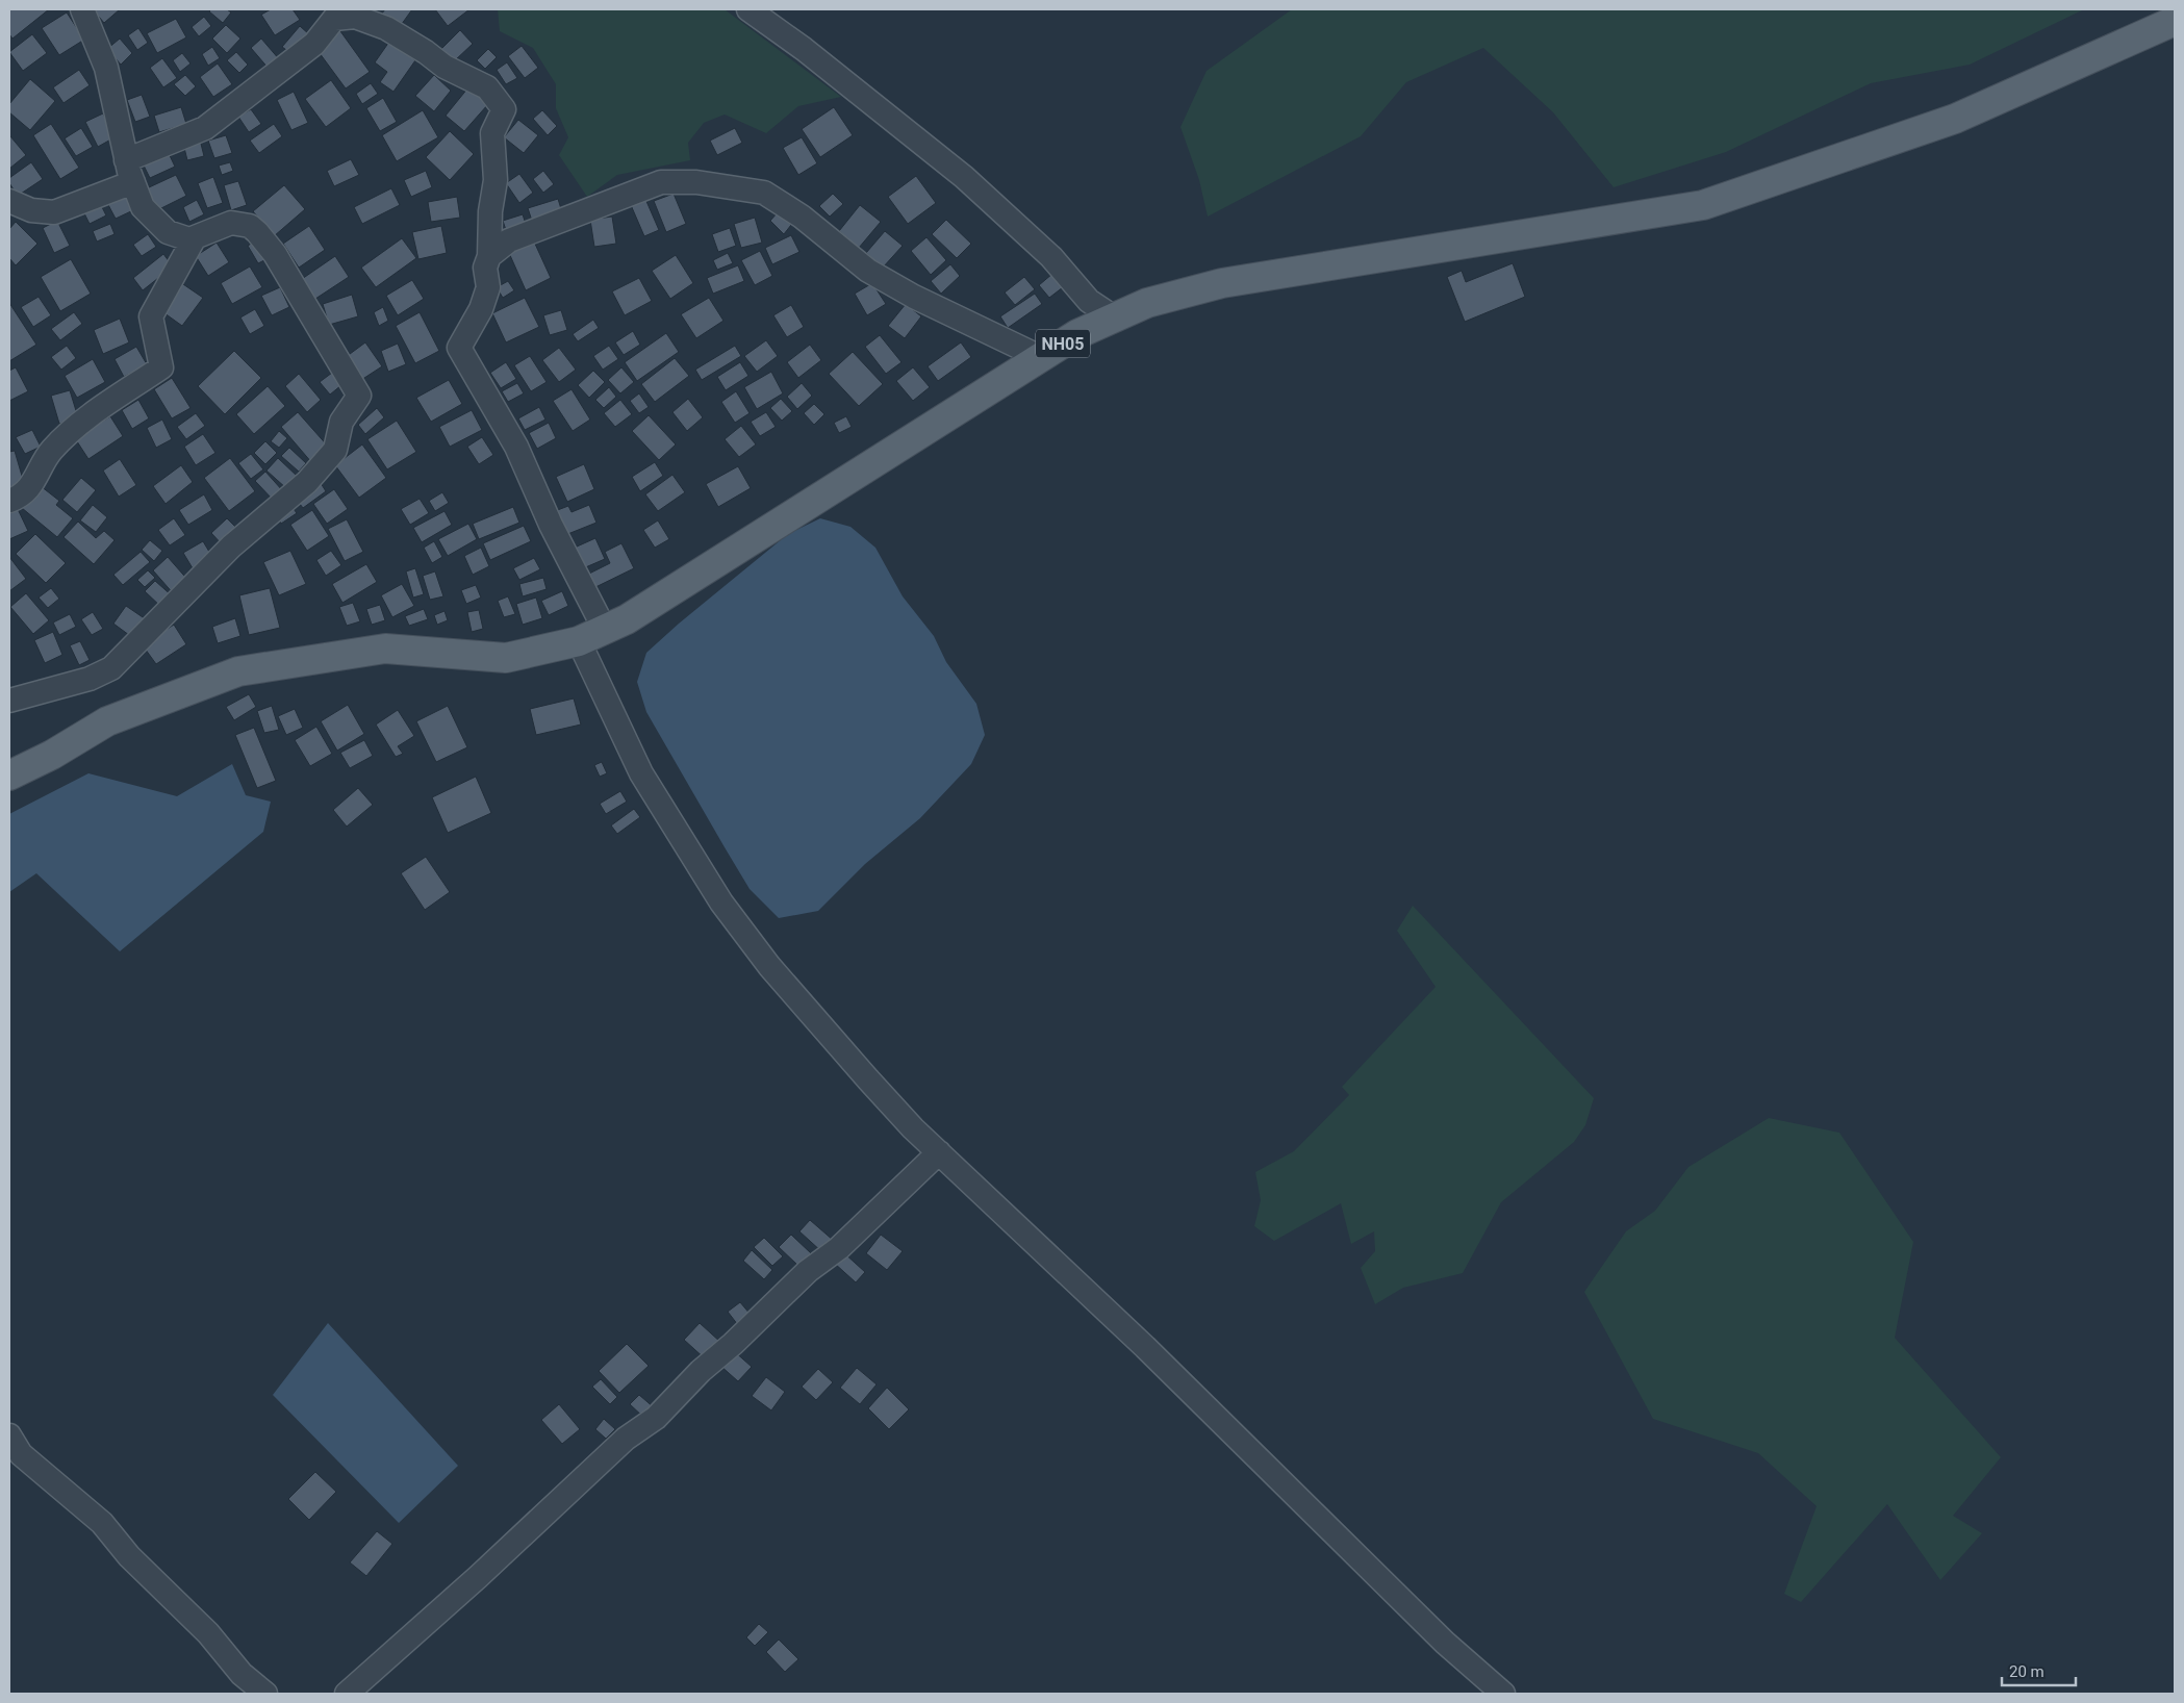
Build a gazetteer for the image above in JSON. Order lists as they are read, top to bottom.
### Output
{
  "streets": {
    "main road": ["NH05"]
  },
  "scale_bar": "20 m"
}
